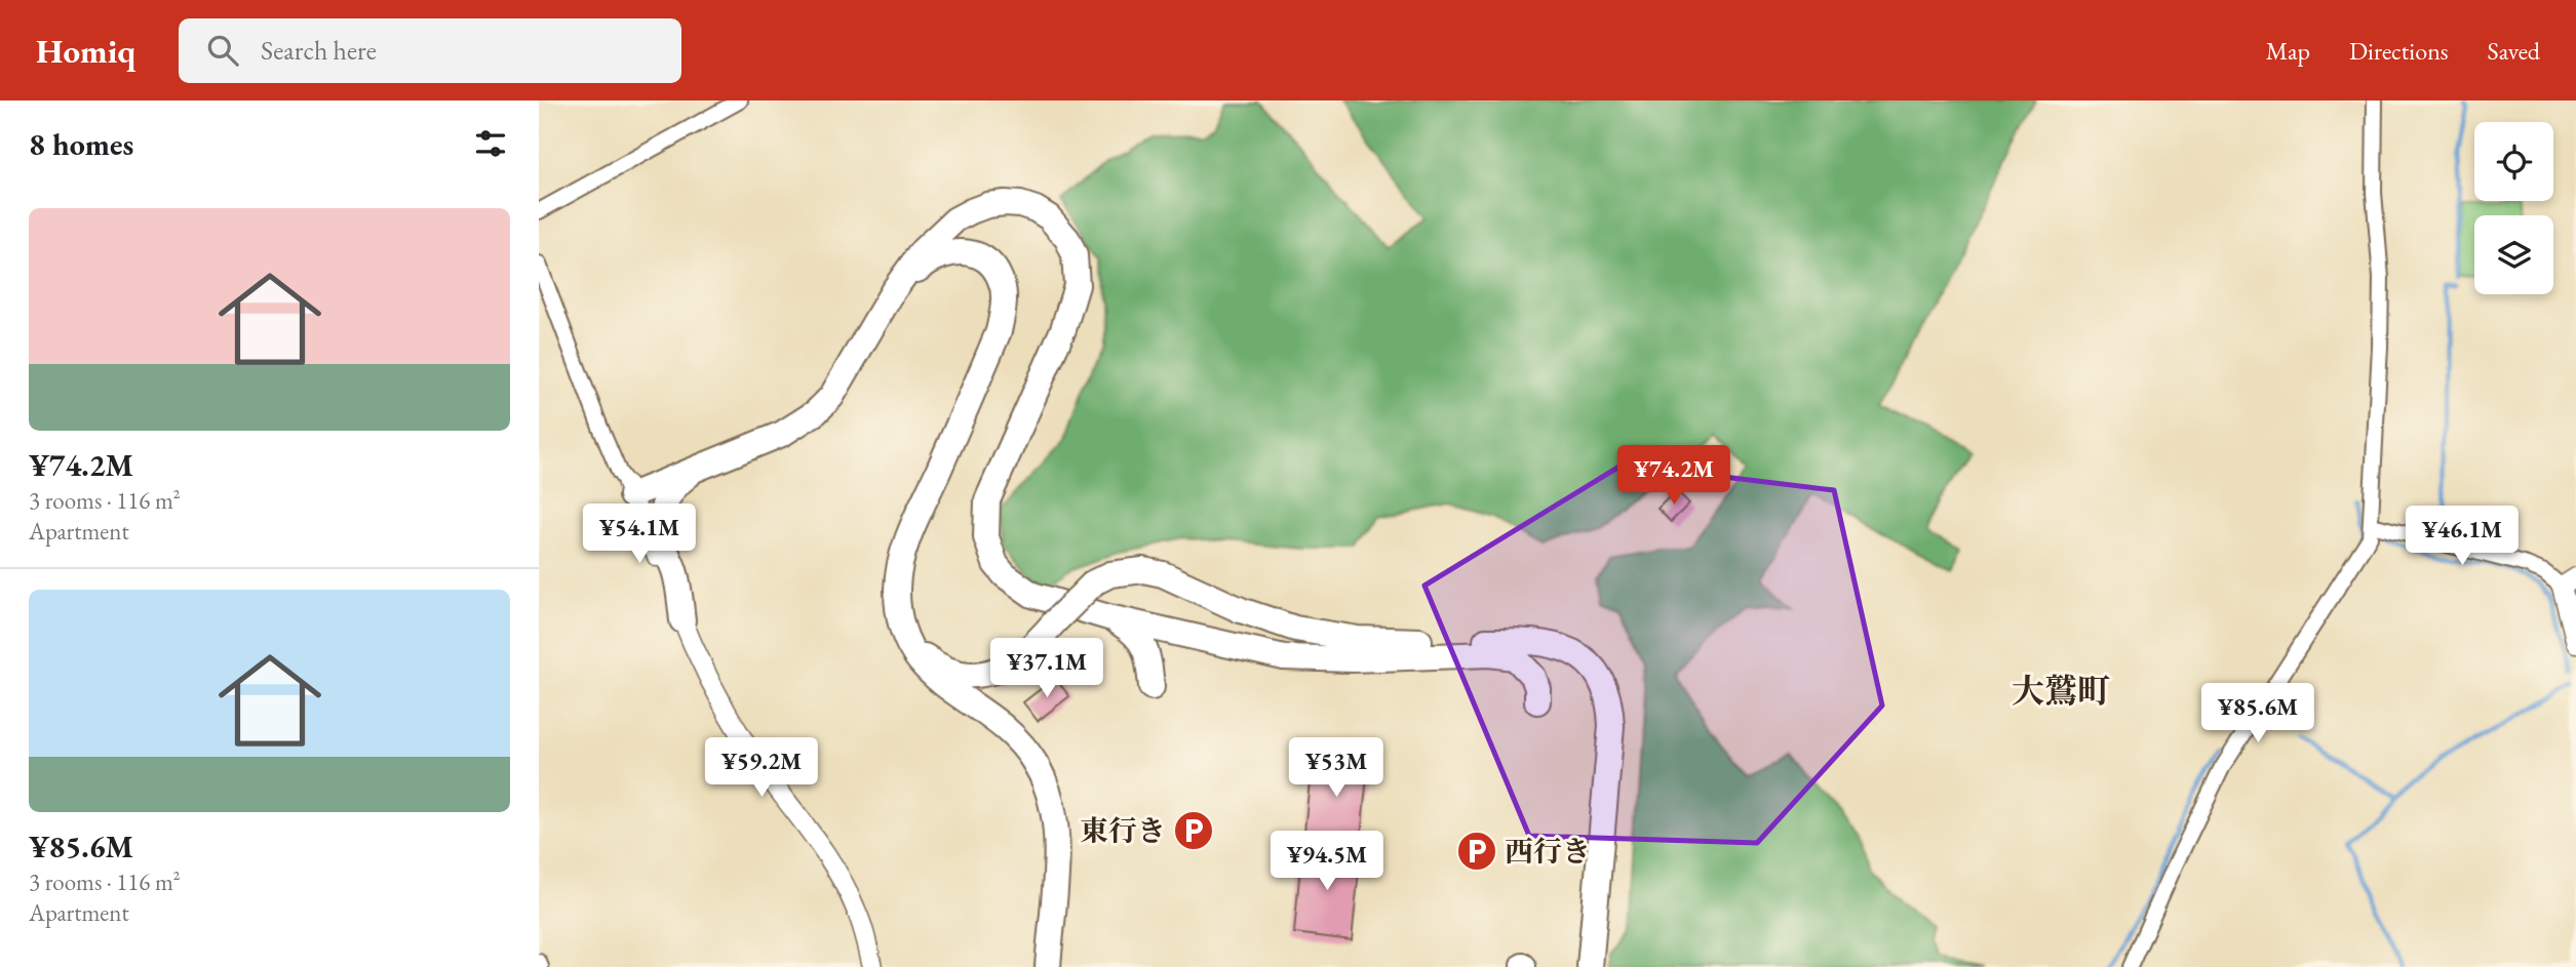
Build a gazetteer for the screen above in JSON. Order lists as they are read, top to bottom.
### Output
{
  "districts": ["大鷲町"],
  "places": {
    "parking": ["東行き", "西行き"]
  },
  "page": {
    "header": "Homiq",
    "search": "Search here",
    "nav": ["Map", "Directions", "Saved"],
    "heading": "8 homes",
    "list": [
      {
        "name": "¥74.2M",
        "note": "3 rooms · 116 m² · Apartment"
      },
      {
        "name": "¥85.6M",
        "note": "3 rooms · 116 m² · Apartment"
      }
    ],
    "price": [
      "¥74.2M",
      "¥54.1M",
      "¥46.1M",
      "¥37.1M",
      "¥85.6M",
      "¥59.2M",
      "¥53M",
      "¥94.5M"
    ]
  }
}
